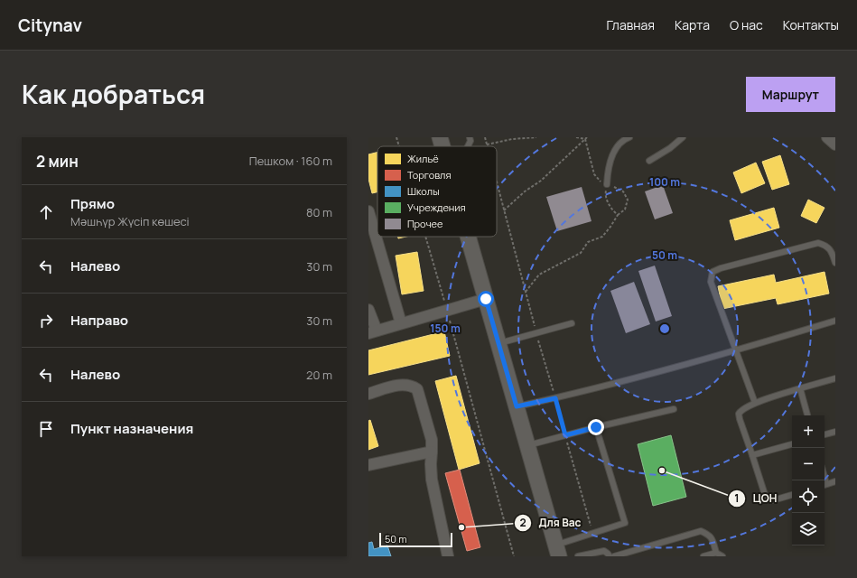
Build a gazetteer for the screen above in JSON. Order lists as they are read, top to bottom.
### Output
{
  "places": ["ЦОН", "Для Вас"],
  "legend": [
    "Жильё",
    "Торговля",
    "Школы",
    "Учреждения",
    "Прочее"
  ],
  "scale_bar": "50 m",
  "page": {
    "header": "Citynav",
    "nav": [
      "Главная",
      "Карта",
      "О нас",
      "Контакты"
    ],
    "title": "Как добраться",
    "buttons": "Маршрут",
    "heading": ["2 мин", "Пешком · 160 m"],
    "list": [
      ["Прямо", "Мәшһүр Жүсіп көшесі", "80 m"],
      ["Налево", "30 m"],
      ["Направо", "30 m"],
      ["Налево", "20 m"],
      "Пункт назначения"
    ],
    "map_buttons": ["+", "−"],
    "scale": "50 m"
  },
  "rings": ["100 m", "50 m", "150 m"]
}
